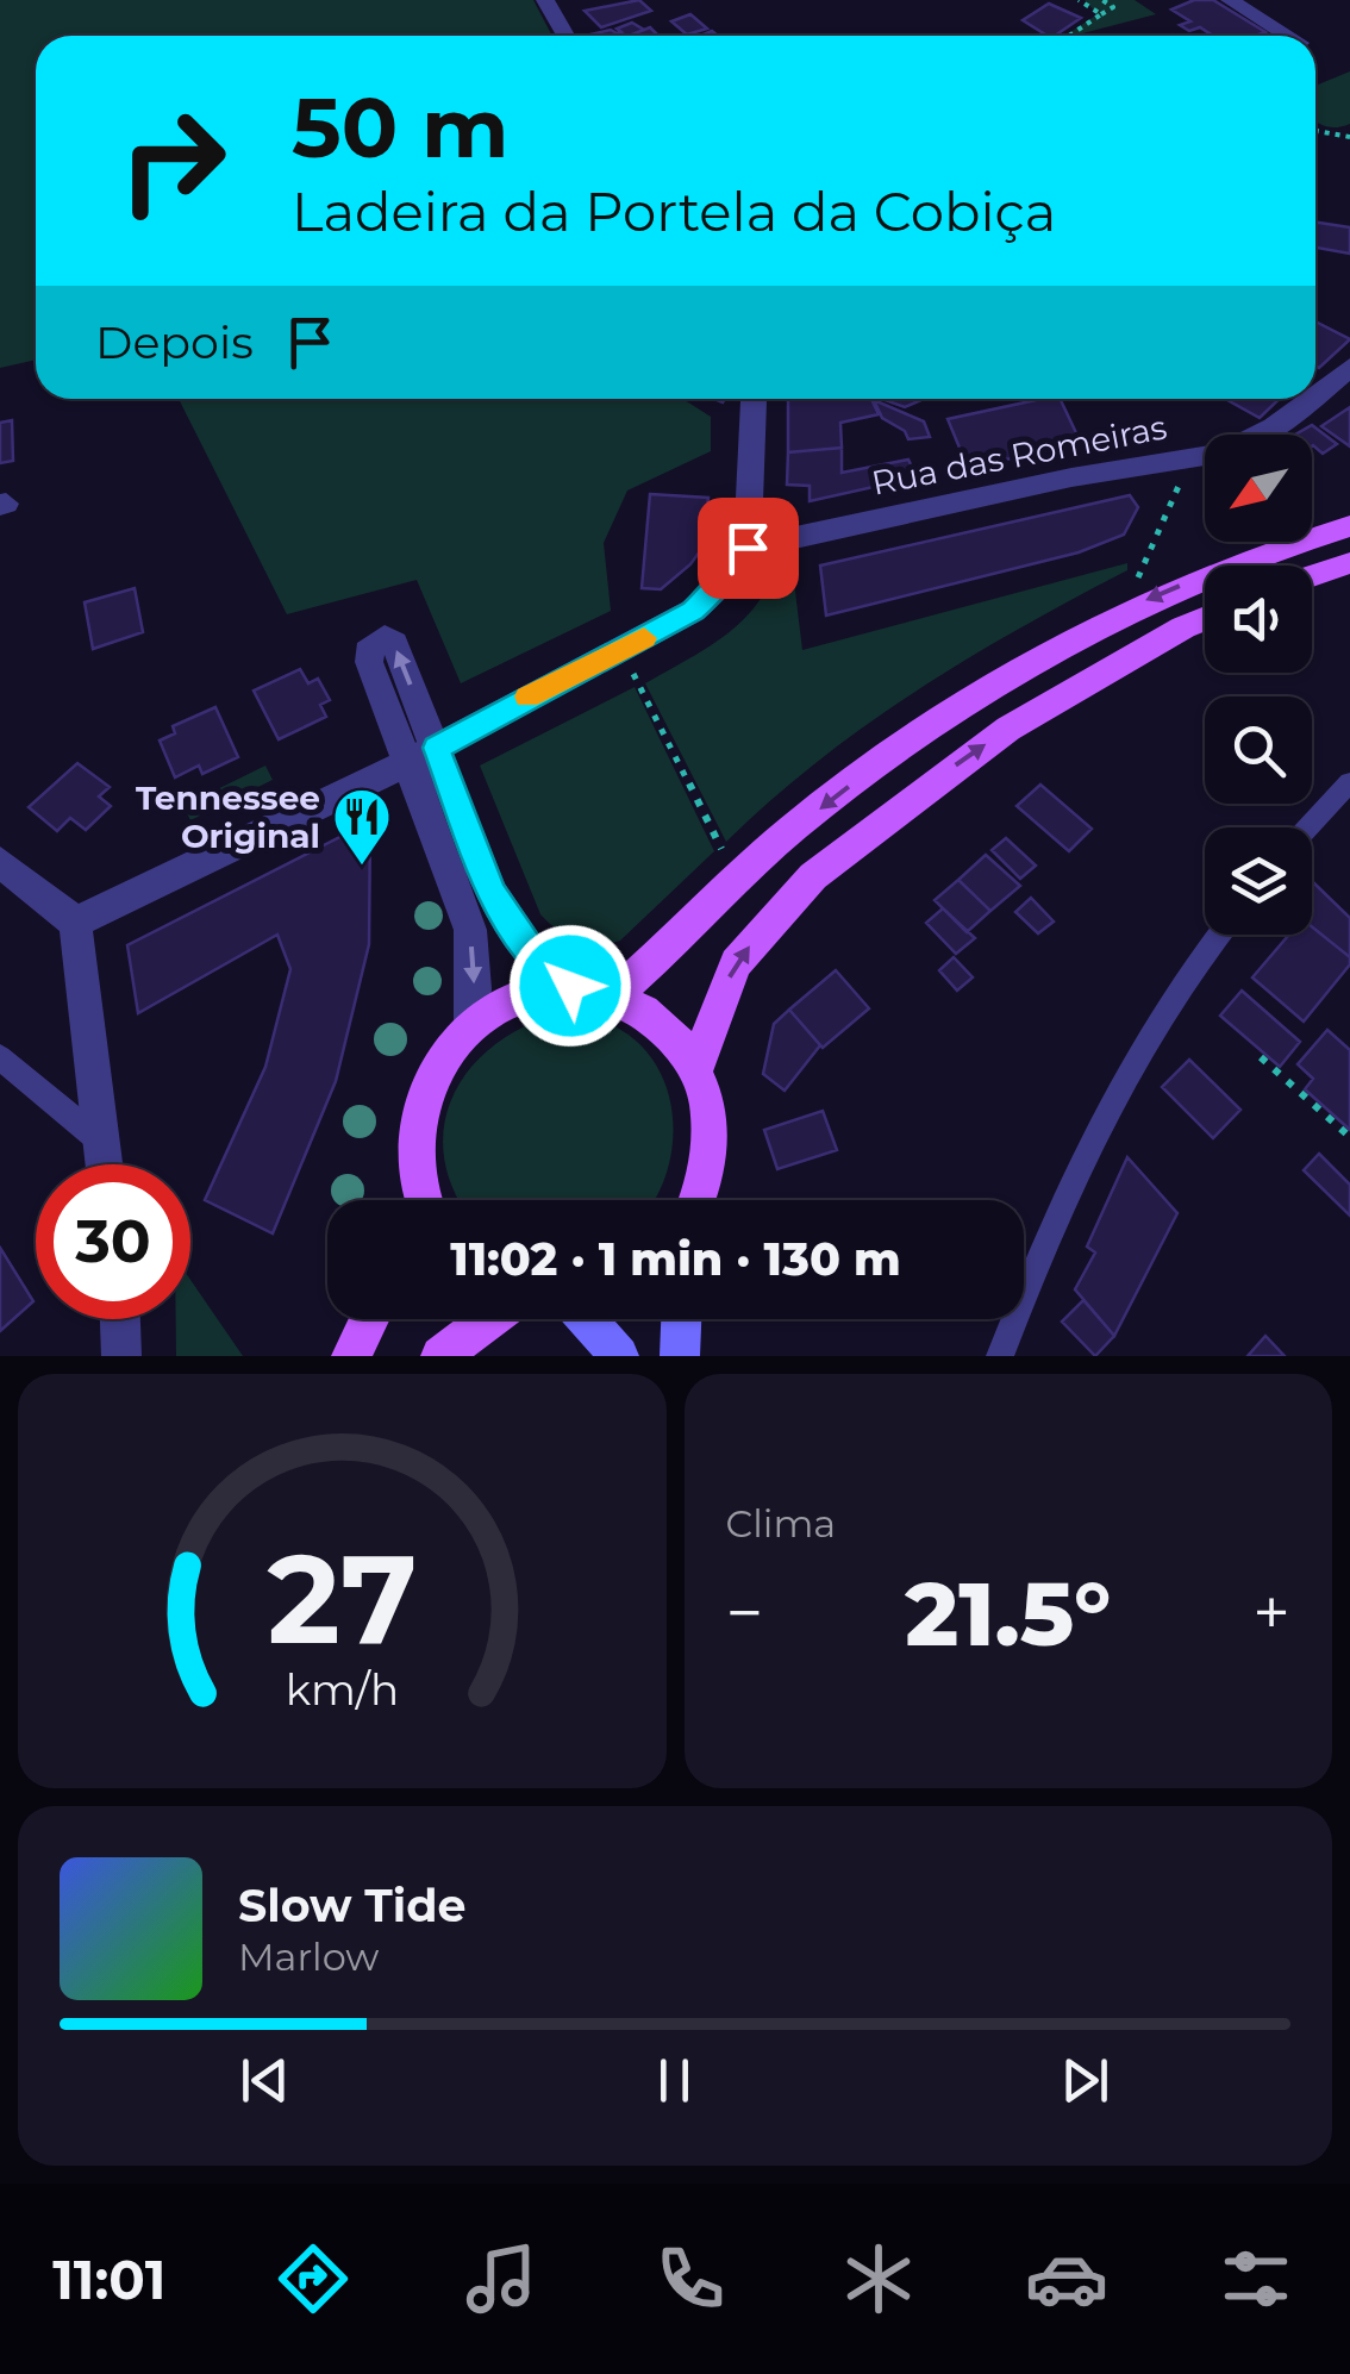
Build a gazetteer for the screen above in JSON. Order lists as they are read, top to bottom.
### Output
{
  "streets": {
    "street": ["Rua das Romeiras"]
  },
  "places": {
    "restaurant": ["Tennessee Original"]
  },
  "north": "bottom left",
  "page": {
    "turn": ["50 m", "Ladeira da Portela da Cobiça"],
    "then": "Depois",
    "limit": "30",
    "trip": "11:02 · 1 min · 130 m",
    "tile": "Clima",
    "heat": ["−", "21.5°", "+"],
    "song": ["Slow Tide", "Marlow"],
    "tabs": "11:01",
    "gauge": ["27", "km/h"]
  }
}
